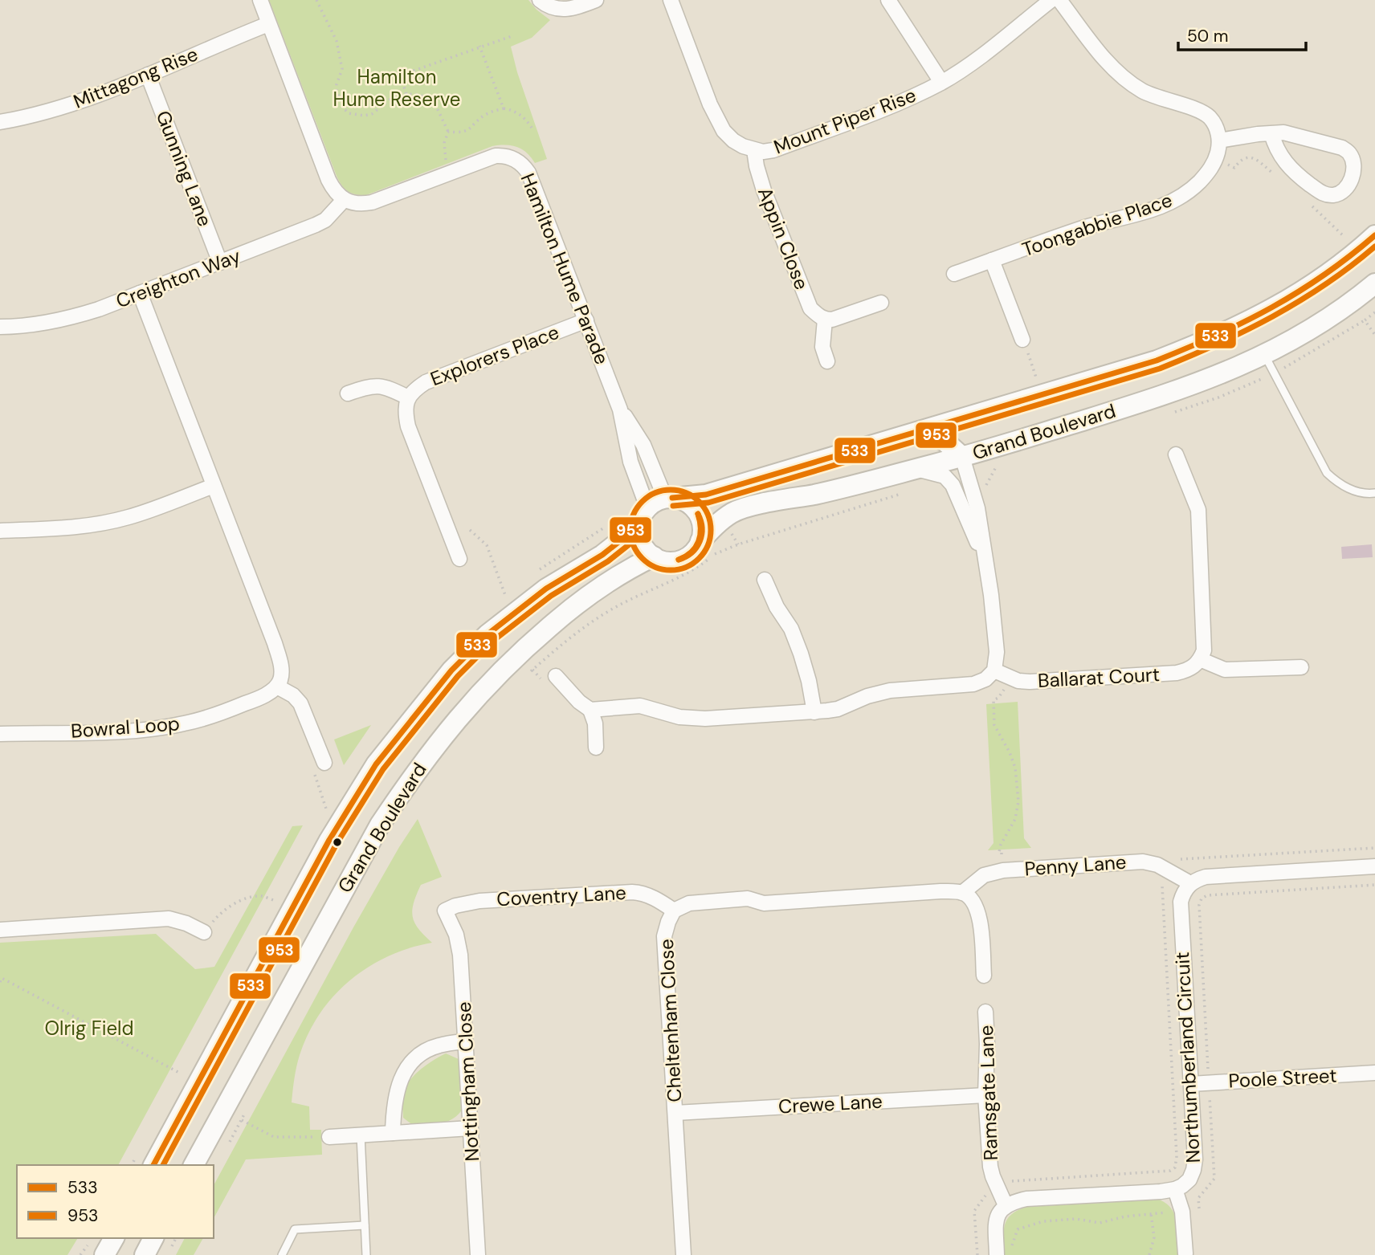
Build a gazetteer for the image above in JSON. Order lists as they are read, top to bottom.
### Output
{
  "streets": {
    "street": [
      "Mittagong Rise",
      "Mount Piper Rise",
      "Gunning Lane",
      "Toongabbie Place",
      "Appin Close",
      "Hamilton Hume Parade",
      "Creighton Way",
      "Explorers Place",
      "Grand Boulevard",
      "Ballarat Court",
      "Bowral Loop",
      "Penny Lane",
      "Coventry Lane",
      "Cheltenham Close",
      "Northumberland Circuit",
      "Poole Street",
      "Nottingham Close",
      "Ramsgate Lane",
      "Crewe Lane"
    ]
  },
  "crossings": [
    ["Mittagong Rise", "Gunning Lane"],
    ["Mount Piper Rise", "Appin Close"],
    ["Gunning Lane", "Creighton Way"],
    ["Hamilton Hume Parade", "Creighton Way"],
    ["Hamilton Hume Parade", "Explorers Place"],
    ["Hamilton Hume Parade", "Grand Boulevard"],
    ["Penny Lane", "Cheltenham Close"],
    ["Penny Lane", "Northumberland Circuit"],
    ["Coventry Lane", "Cheltenham Close"],
    ["Coventry Lane", "Nottingham Close"],
    ["Cheltenham Close", "Crewe Lane"],
    ["Northumberland Circuit", "Poole Street"],
    ["Northumberland Circuit", "Ramsgate Lane"],
    ["Ramsgate Lane", "Crewe Lane"]
  ],
  "parks": ["Hamilton Hume Reserve", "Olrig Field"],
  "lines": ["transit line 533", "transit line 953"],
  "legend": ["533", "953"],
  "scale_bar": "50 m"
}
